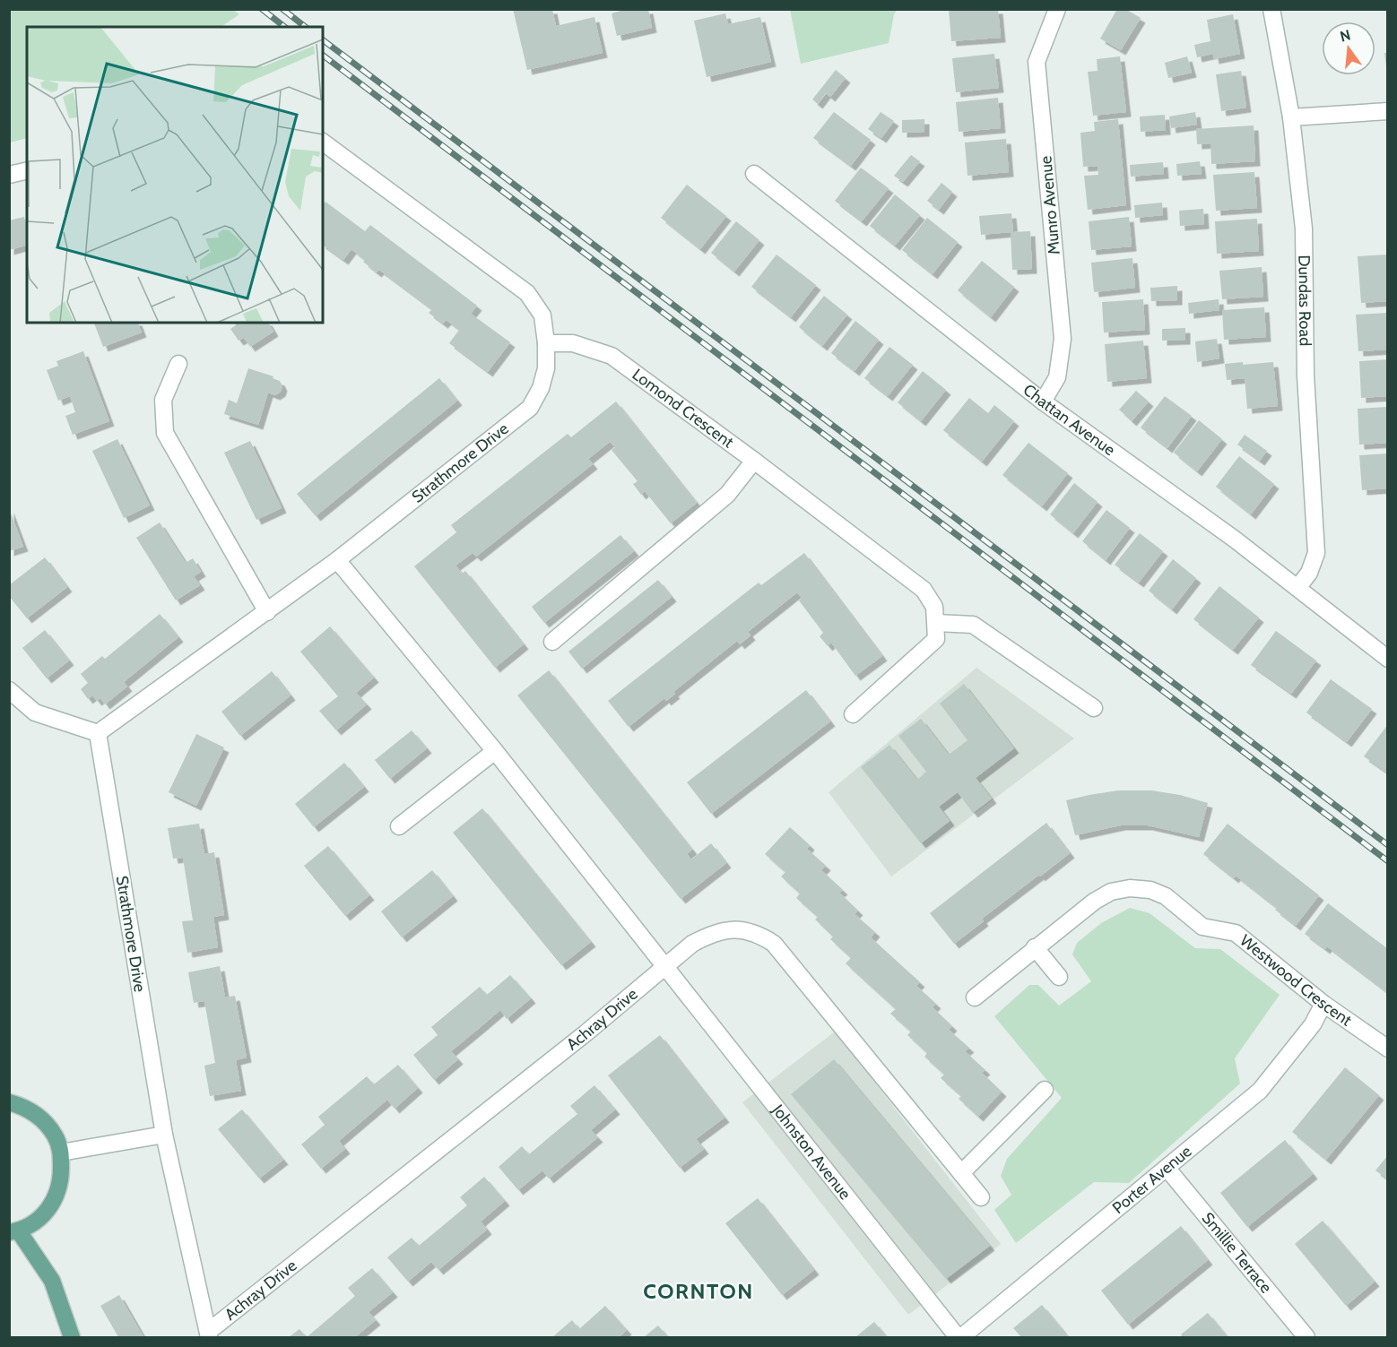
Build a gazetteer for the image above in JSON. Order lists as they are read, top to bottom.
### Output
{
  "streets": {
    "street": [
      "Munro Avenue",
      "Dundas Road",
      "Lomond Crescent",
      "Chattan Avenue",
      "Strathmore Drive",
      "Westwood Crescent",
      "Achray Drive",
      "Johnston Avenue",
      "Porter Avenue",
      "Smillie Terrace"
    ]
  },
  "crossings": [
    ["Munro Avenue", "Chattan Avenue"],
    ["Dundas Road", "Chattan Avenue"],
    ["Lomond Crescent", "Strathmore Drive"],
    ["Strathmore Drive", "Achray Drive"],
    ["Westwood Crescent", "Porter Avenue"],
    ["Achray Drive", "Johnston Avenue"],
    ["Johnston Avenue", "Porter Avenue"],
    ["Porter Avenue", "Smillie Terrace"]
  ],
  "districts": ["CORNTON"],
  "north": "top"
}
